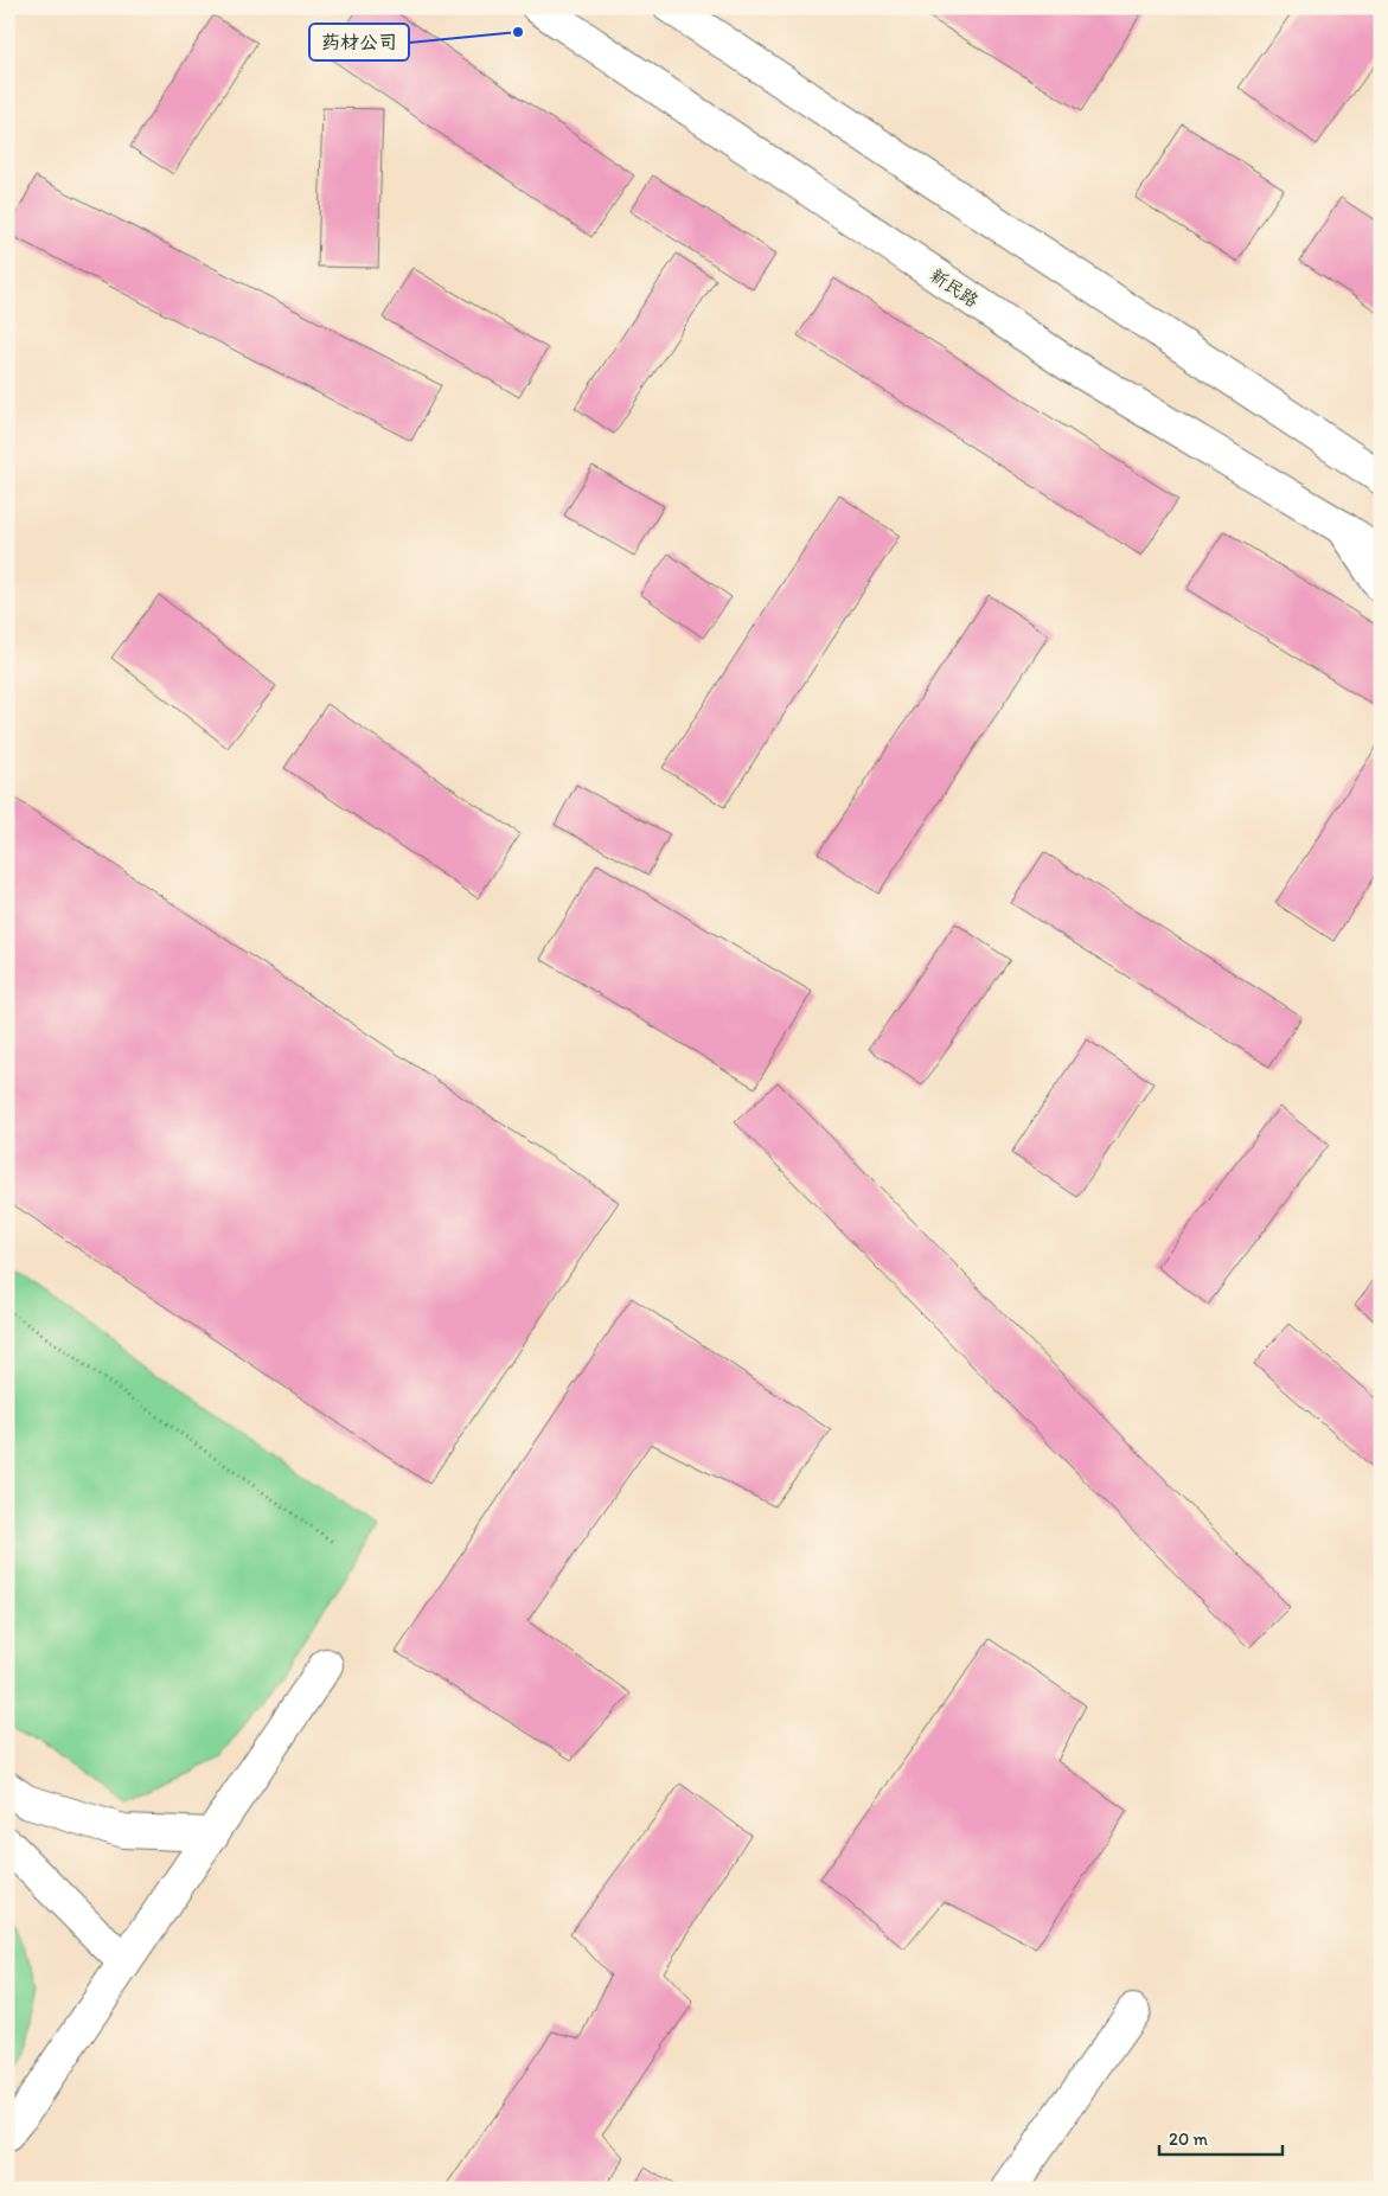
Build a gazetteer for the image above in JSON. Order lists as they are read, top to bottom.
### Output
{
  "streets": {
    "main road": ["新民路"]
  },
  "places": ["药材公司"],
  "scale_bar": "20 m"
}
